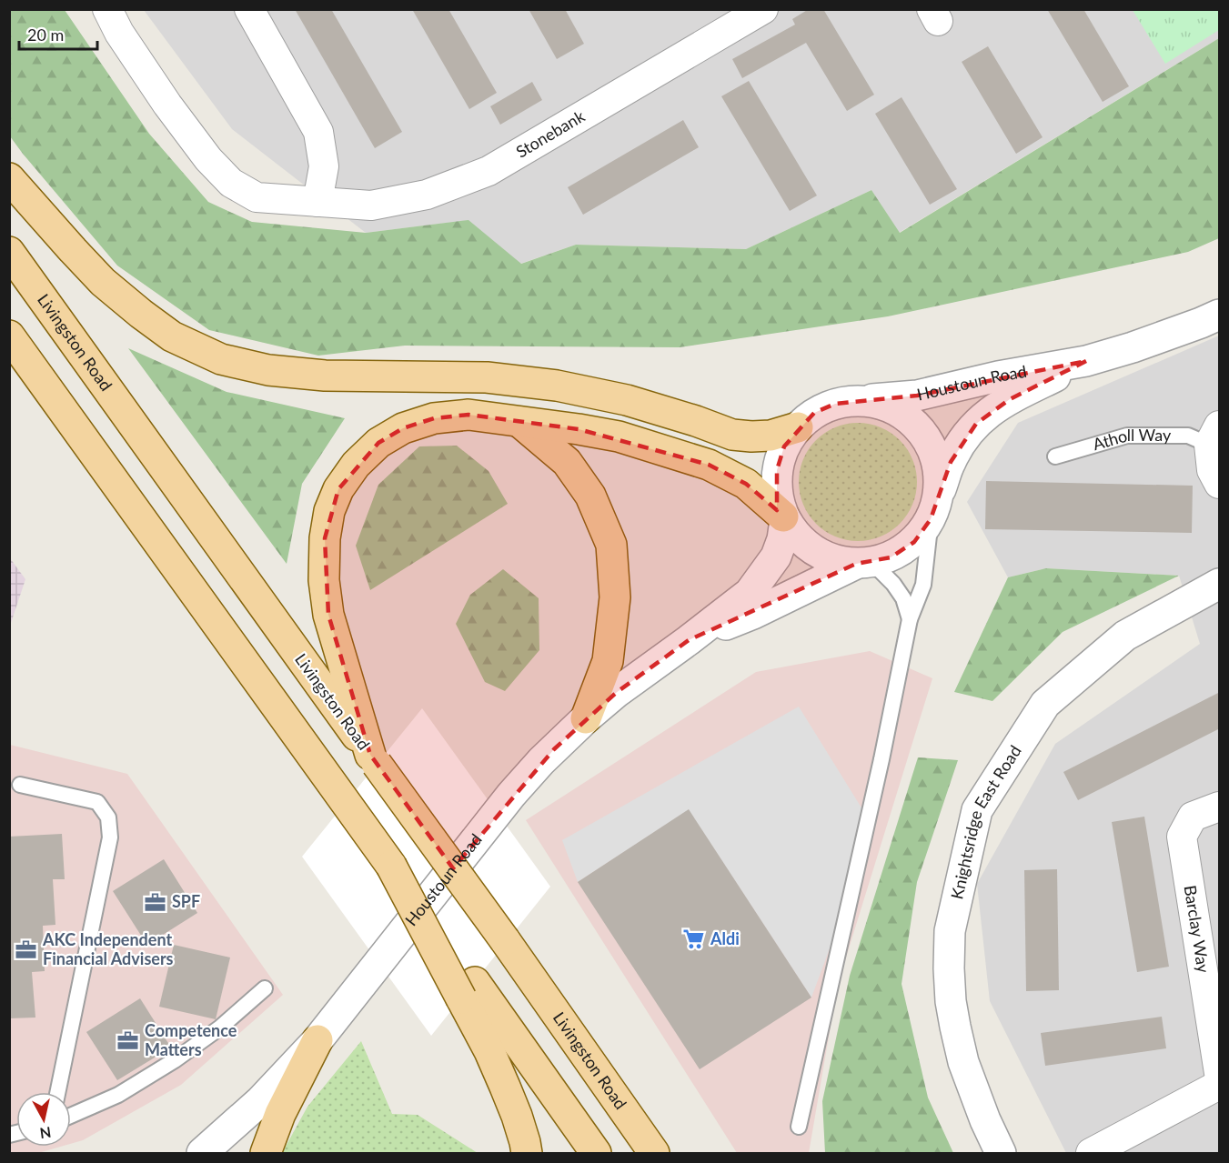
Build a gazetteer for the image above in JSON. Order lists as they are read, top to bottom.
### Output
{
  "streets": {
    "main road": ["Livingston Road"],
    "street": [
      "Stonebank",
      "Houstoun Road",
      "Atholl Way",
      "Knightsridge East Road",
      "Barclay Way"
    ]
  },
  "places": {
    "office": ["SPF", "AKC Independent Financial Advisers", "Competence Matters"],
    "supermarket": ["Aldi"]
  },
  "scale_bar": "20 m",
  "north": "bottom"
}
